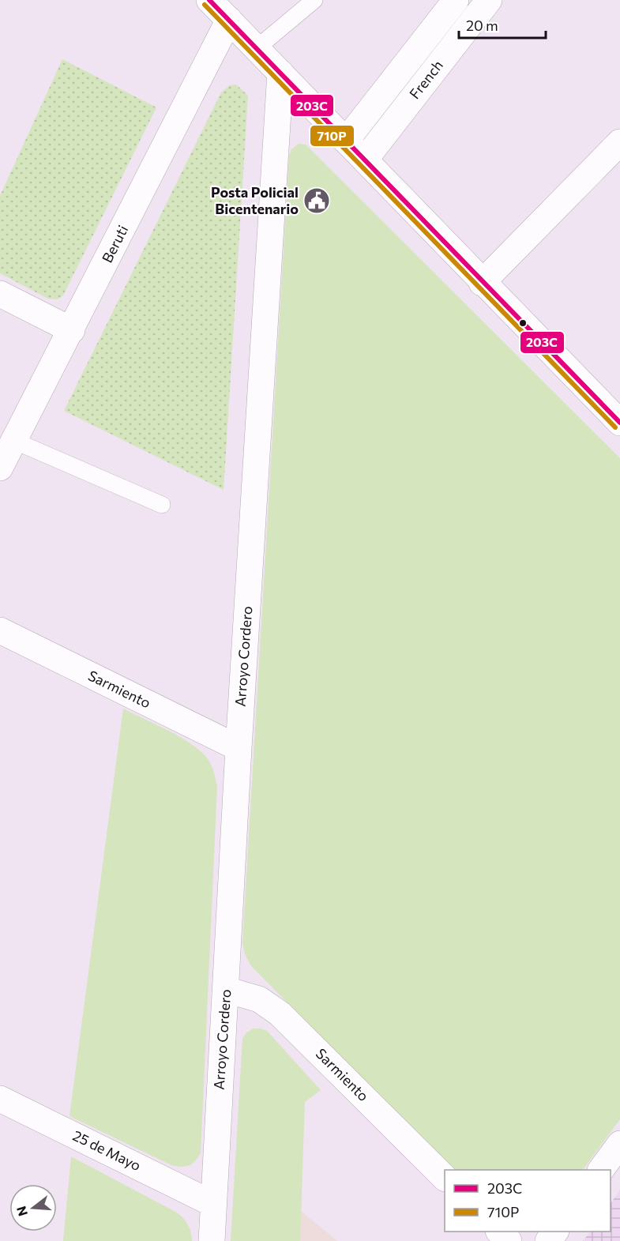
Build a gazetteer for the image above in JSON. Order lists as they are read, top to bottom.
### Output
{
  "streets": {
    "street": [
      "French",
      "Beruti",
      "Arroyo Cordero",
      "Sarmiento",
      "25 de Mayo"
    ]
  },
  "crossings": [
    ["Arroyo Cordero", "Sarmiento"],
    ["Arroyo Cordero", "25 de Mayo"]
  ],
  "places": {
    "public building": ["Posta Policial Bicentenario"]
  },
  "lines": ["transit line 203C", "transit line 710P"],
  "legend": ["203C", "710P"],
  "scale_bar": "20 m",
  "north": "left"
}
